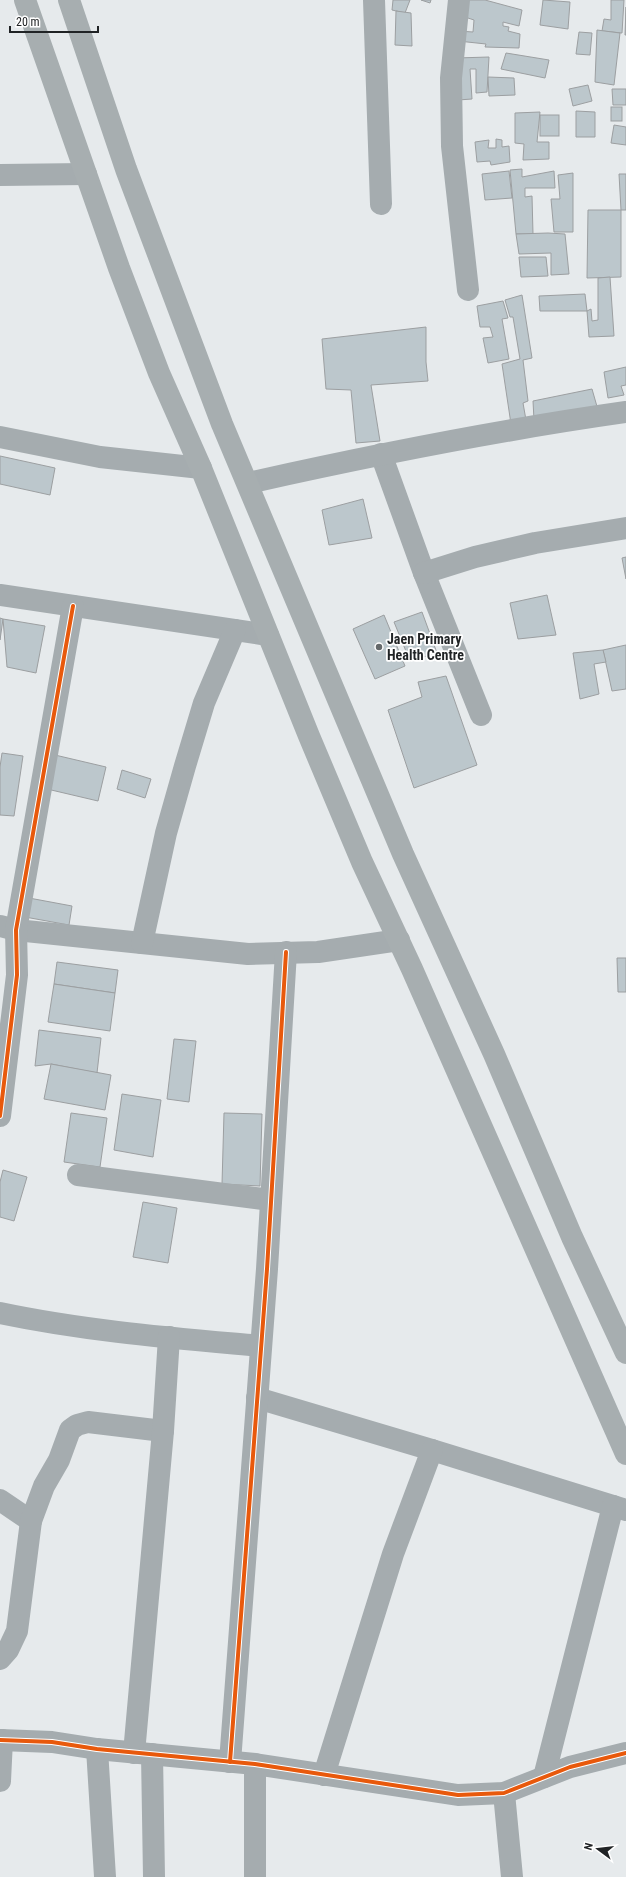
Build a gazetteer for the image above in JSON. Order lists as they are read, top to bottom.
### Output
{
  "places": ["Jaen Primary Health Centre"],
  "scale_bar": "20 m",
  "north": "left"
}
